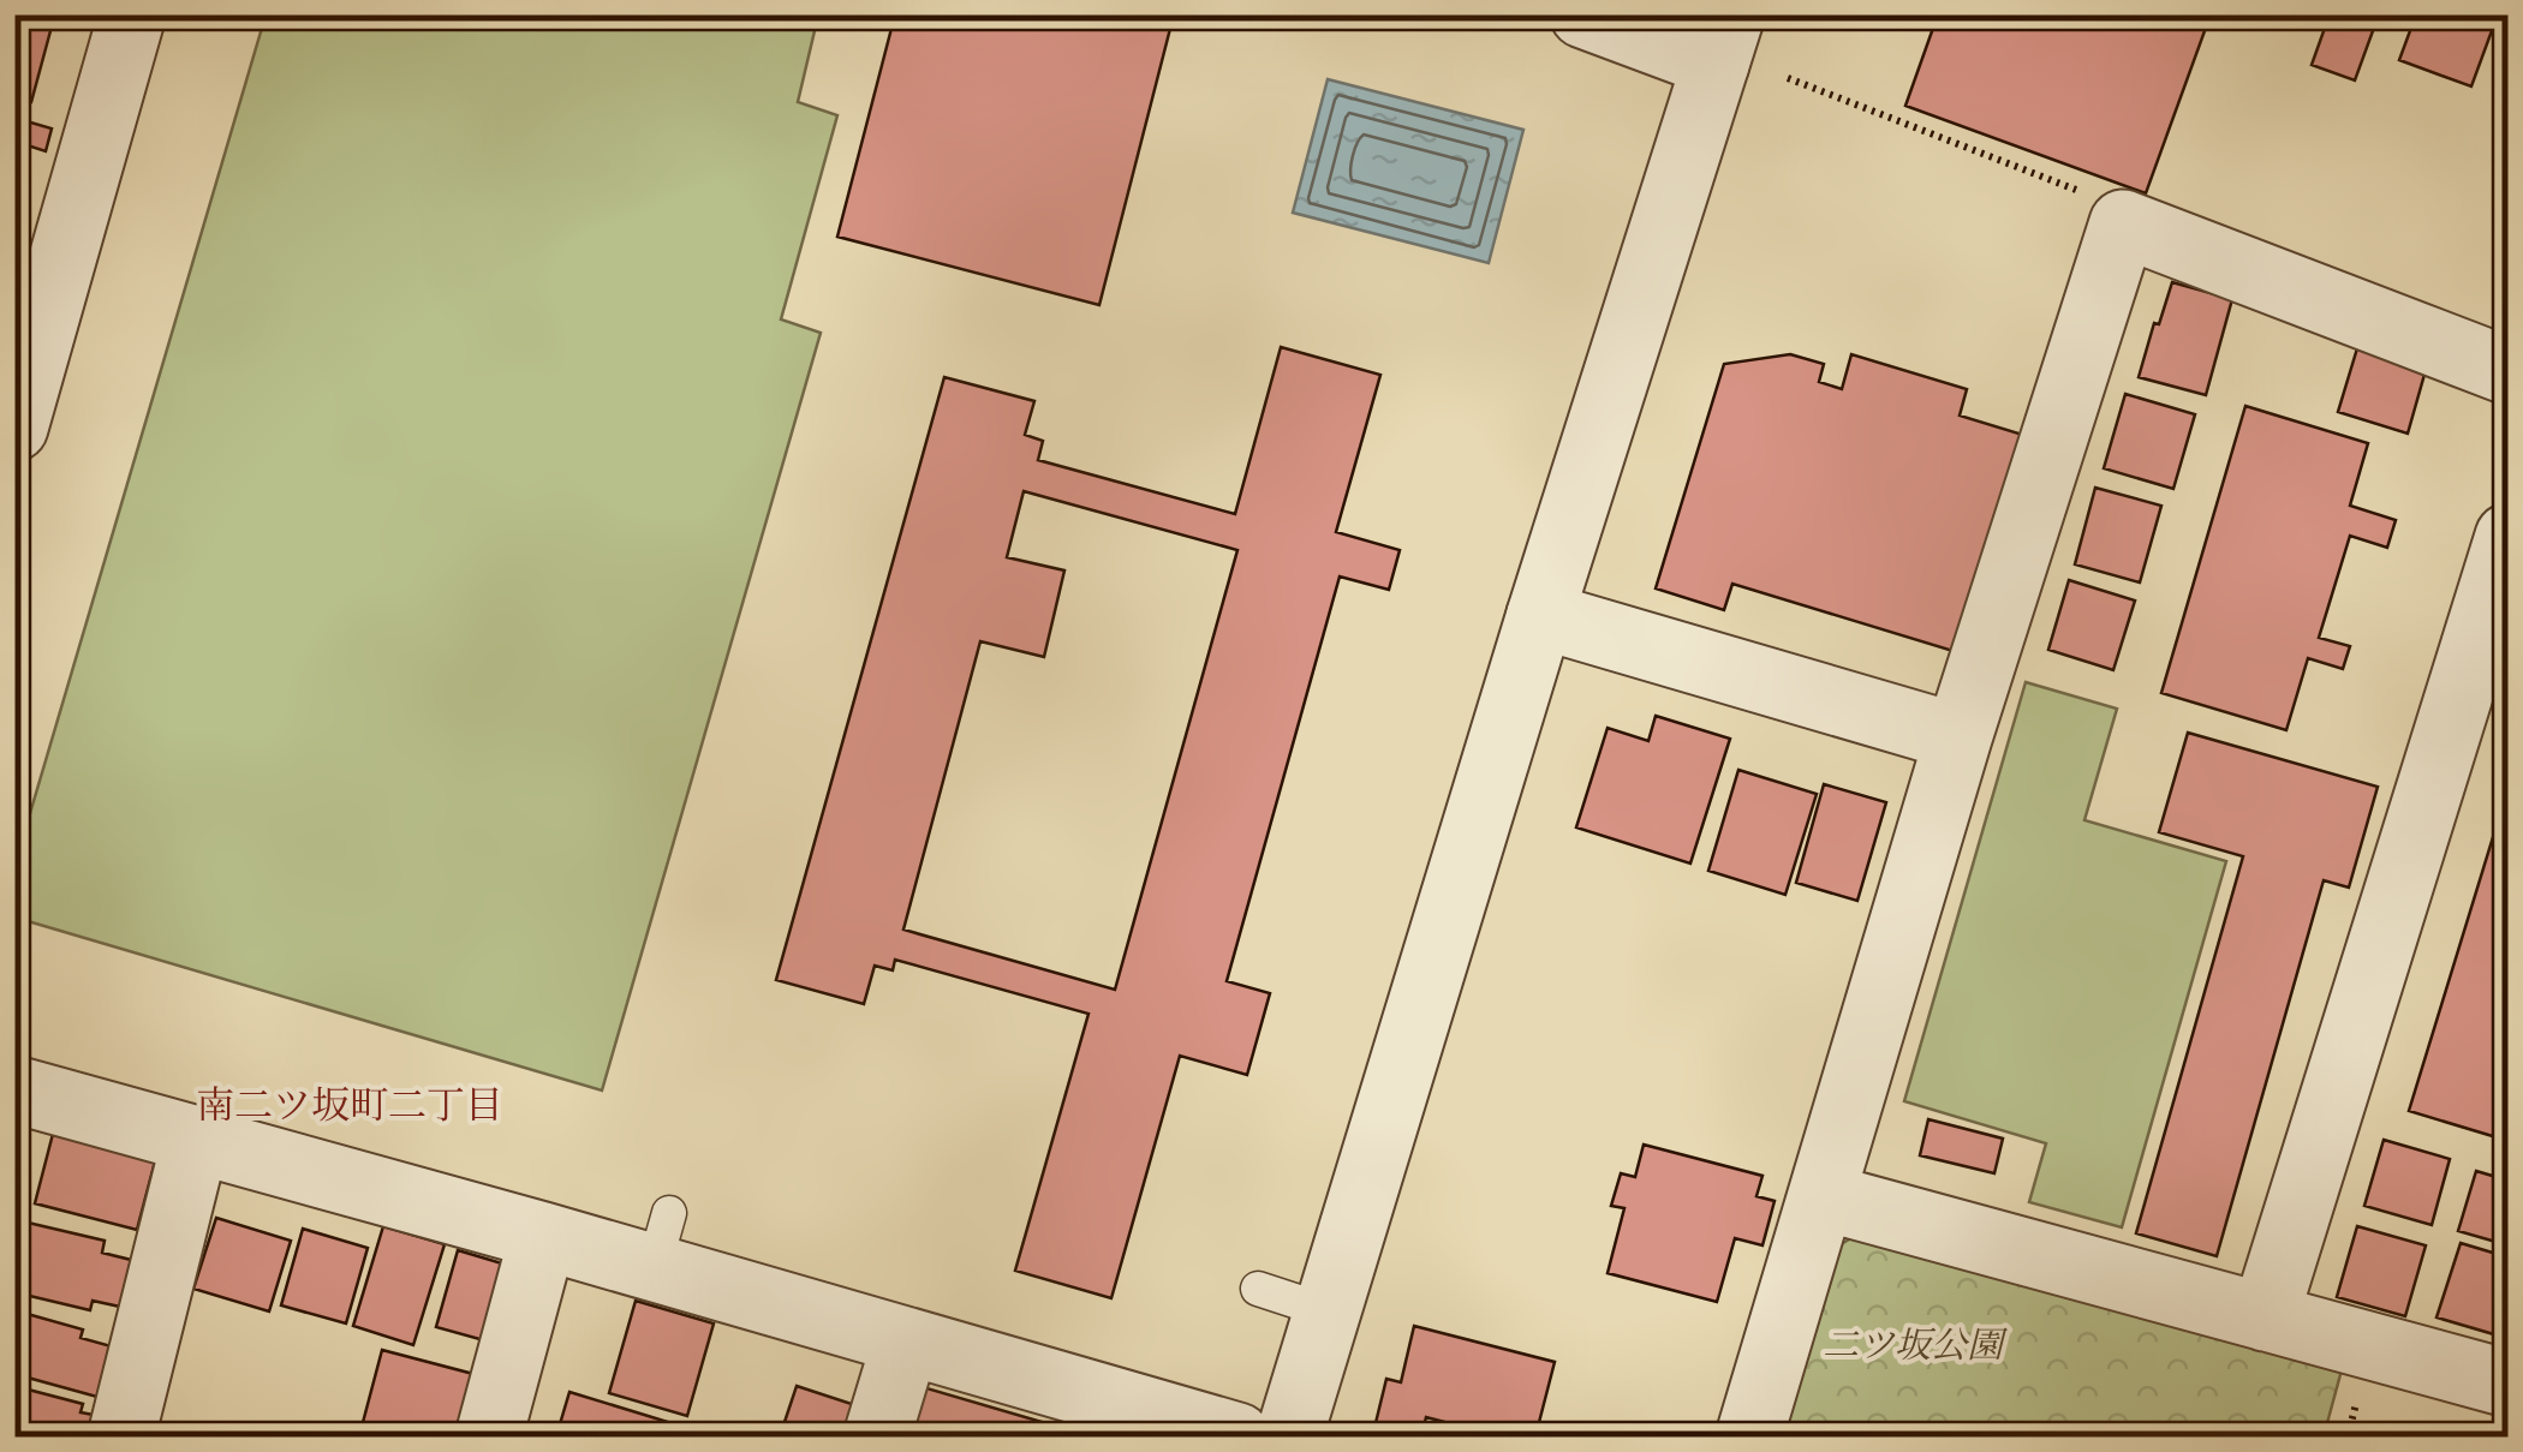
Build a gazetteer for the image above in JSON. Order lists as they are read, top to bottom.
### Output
{
  "districts": ["南二ツ坂町二丁目"],
  "parks": ["二ツ坂公園"]
}
